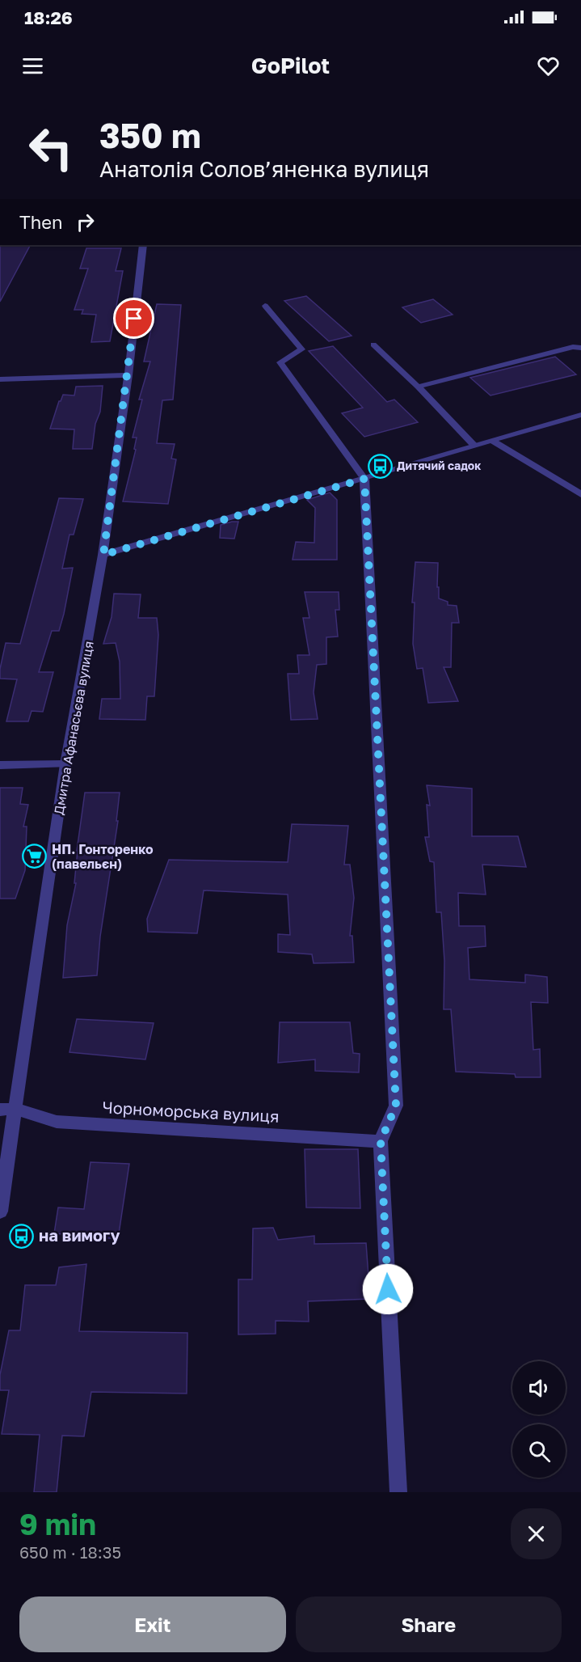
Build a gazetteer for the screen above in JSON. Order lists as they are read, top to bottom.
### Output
{
  "streets": {
    "street": ["Дмитра Афанасьєва вулиця", "Чорноморська вулиця"]
  },
  "crossings": [
    ["Дмитра Афанасьєва вулиця", "Чорноморська вулиця"]
  ],
  "places": {
    "bus stop": ["Дитячий садок", "на вимогу"],
    "supermarket": ["НП. Гонторенко (павельєн)"]
  },
  "page": {
    "status": "18:26",
    "header": "GoPilot",
    "turn": ["350 m", "Анатолія Солов’яненка вулиця"],
    "then": "Then",
    "heading": ["9 min", "650 m · 18:35"],
    "buttons": ["Exit", "Share"]
  }
}
